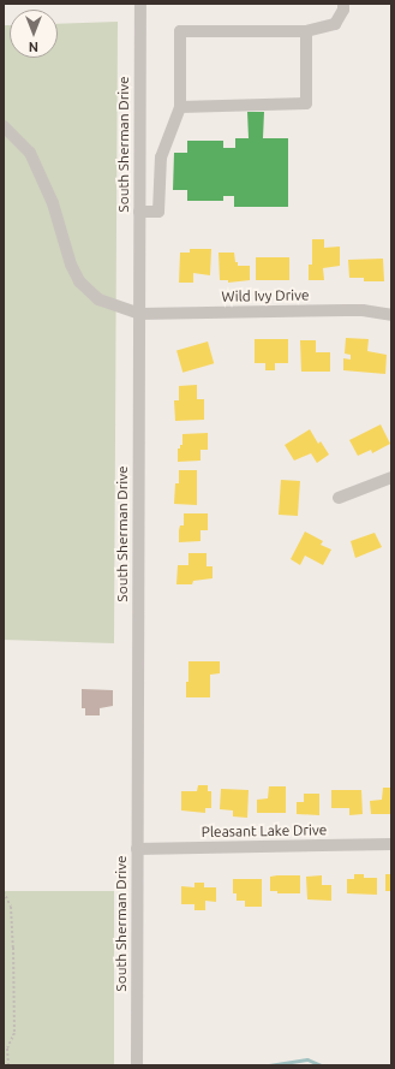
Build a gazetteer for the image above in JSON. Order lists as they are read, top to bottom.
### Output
{
  "streets": {
    "street": ["South Sherman Drive", "Wild Ivy Drive", "Pleasant Lake Drive"]
  },
  "crossings": [
    ["South Sherman Drive", "Wild Ivy Drive"],
    ["South Sherman Drive", "Pleasant Lake Drive"]
  ],
  "north": "bottom"
}
